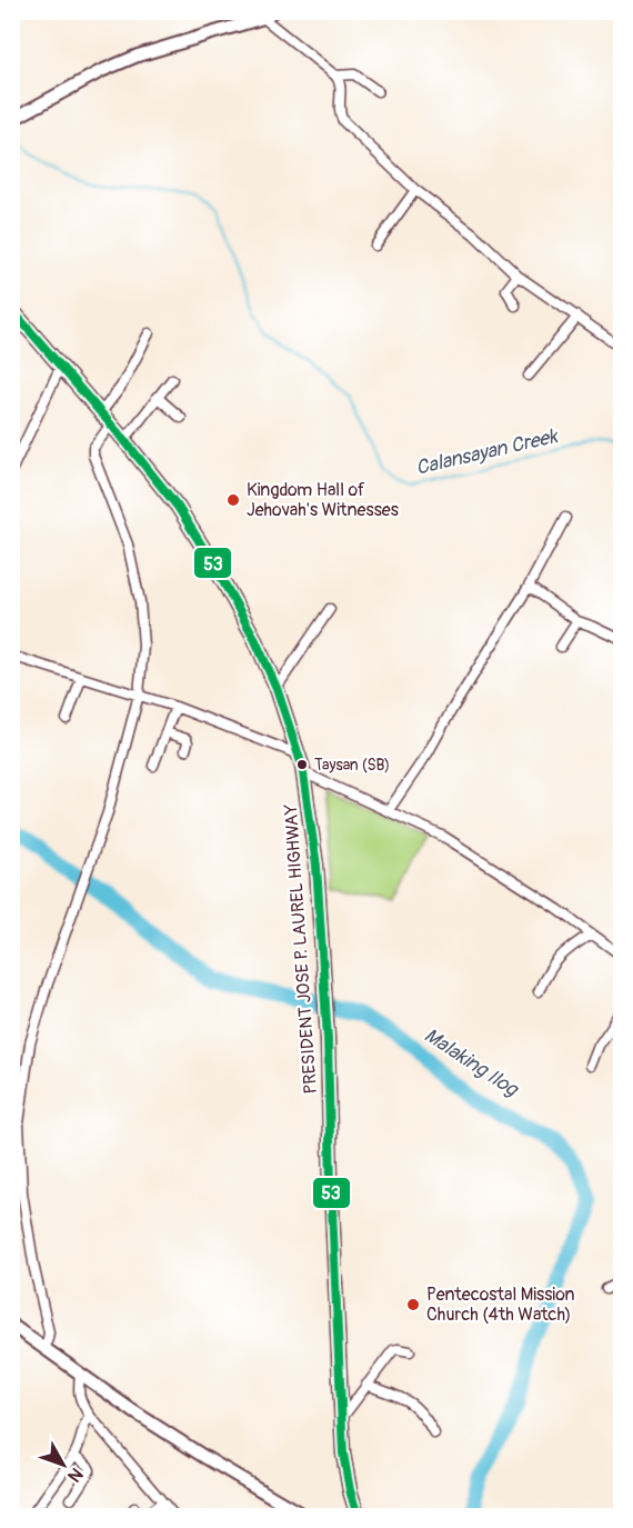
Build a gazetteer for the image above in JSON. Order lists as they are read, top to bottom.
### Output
{
  "streets": {
    "highway": ["PRESIDENT JOSE P. LAUREL HIGHWAY"]
  },
  "water": ["Calansayan Creek", "Malaking Ilog"],
  "places": ["Kingdom Hall of Jehovah's Witnesses", "Taysan (SB)", "Pentecostal Mission Church (4th Watch)"],
  "lines": ["transit line 53"],
  "north": "bottom right"
}
